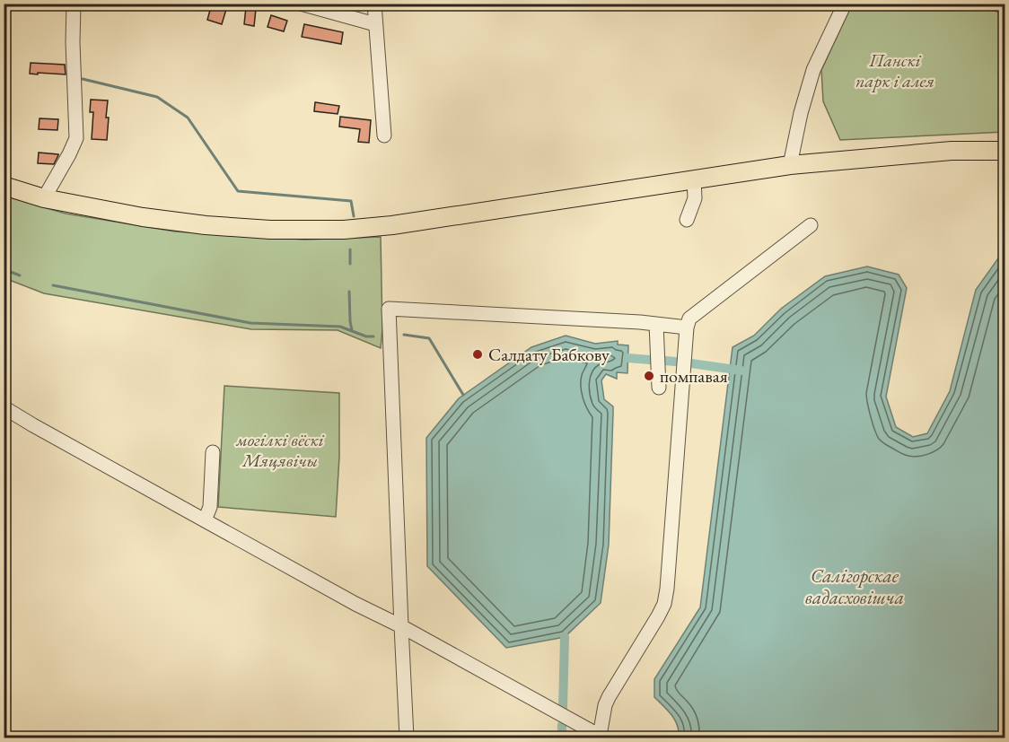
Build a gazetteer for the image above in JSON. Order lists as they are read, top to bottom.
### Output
{
  "water": ["Салігорскае вадасховішча"],
  "parks": ["Панскі парк і алея", "могілкі вёскі Мяцявічы"],
  "places": ["Салдату Бабкову", "помпавая"]
}
